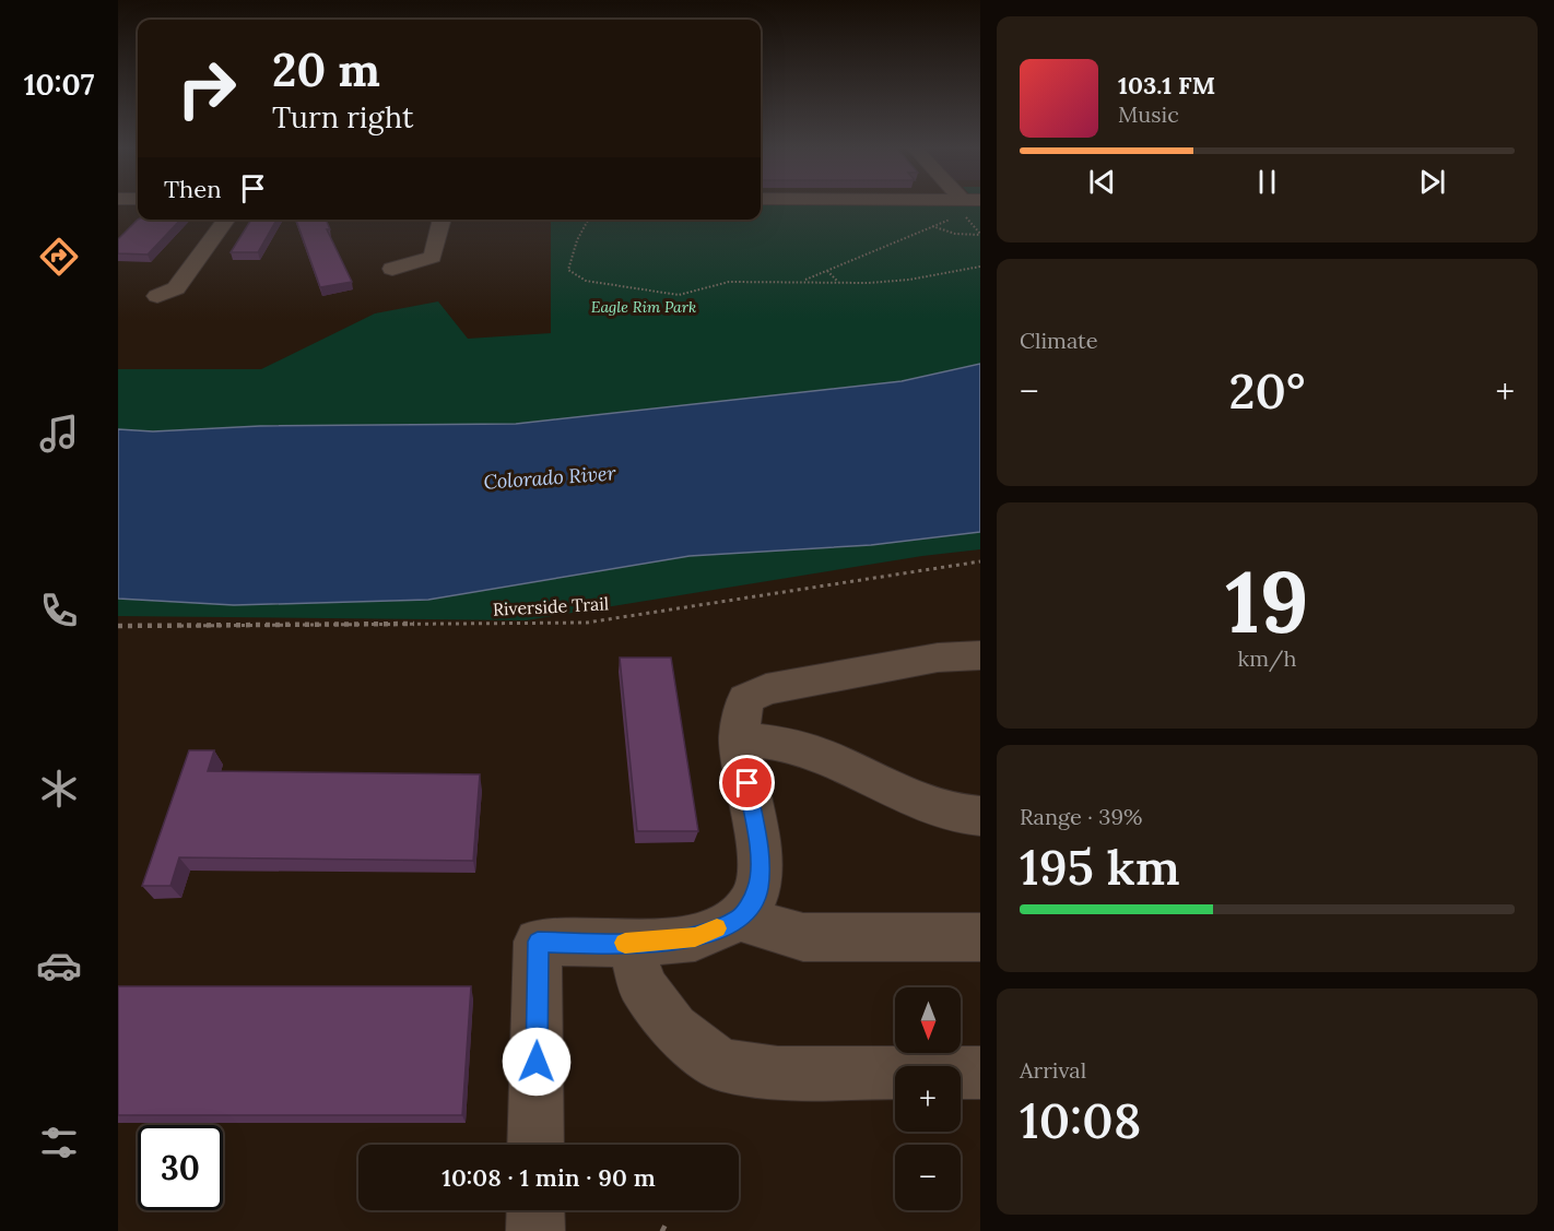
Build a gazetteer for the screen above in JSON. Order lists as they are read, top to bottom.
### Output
{
  "streets": {
    "path": ["Riverside Trail"]
  },
  "water": ["Colorado River"],
  "parks": ["Eagle Rim Park"],
  "north": "bottom",
  "page": {
    "tabs": "10:07",
    "turn": ["20 m", "Turn right"],
    "song": ["103.1 FM", "Music"],
    "then": "Then",
    "tile": [
      "Climate",
      ["19", "km/h"],
      ["Range · 39%", "195 km"],
      ["Arrival", "10:08"]
    ],
    "heat": ["−", "20°", "+"],
    "map_buttons": ["+", "−"],
    "limit": "30",
    "trip": "10:08 · 1 min · 90 m"
  }
}
